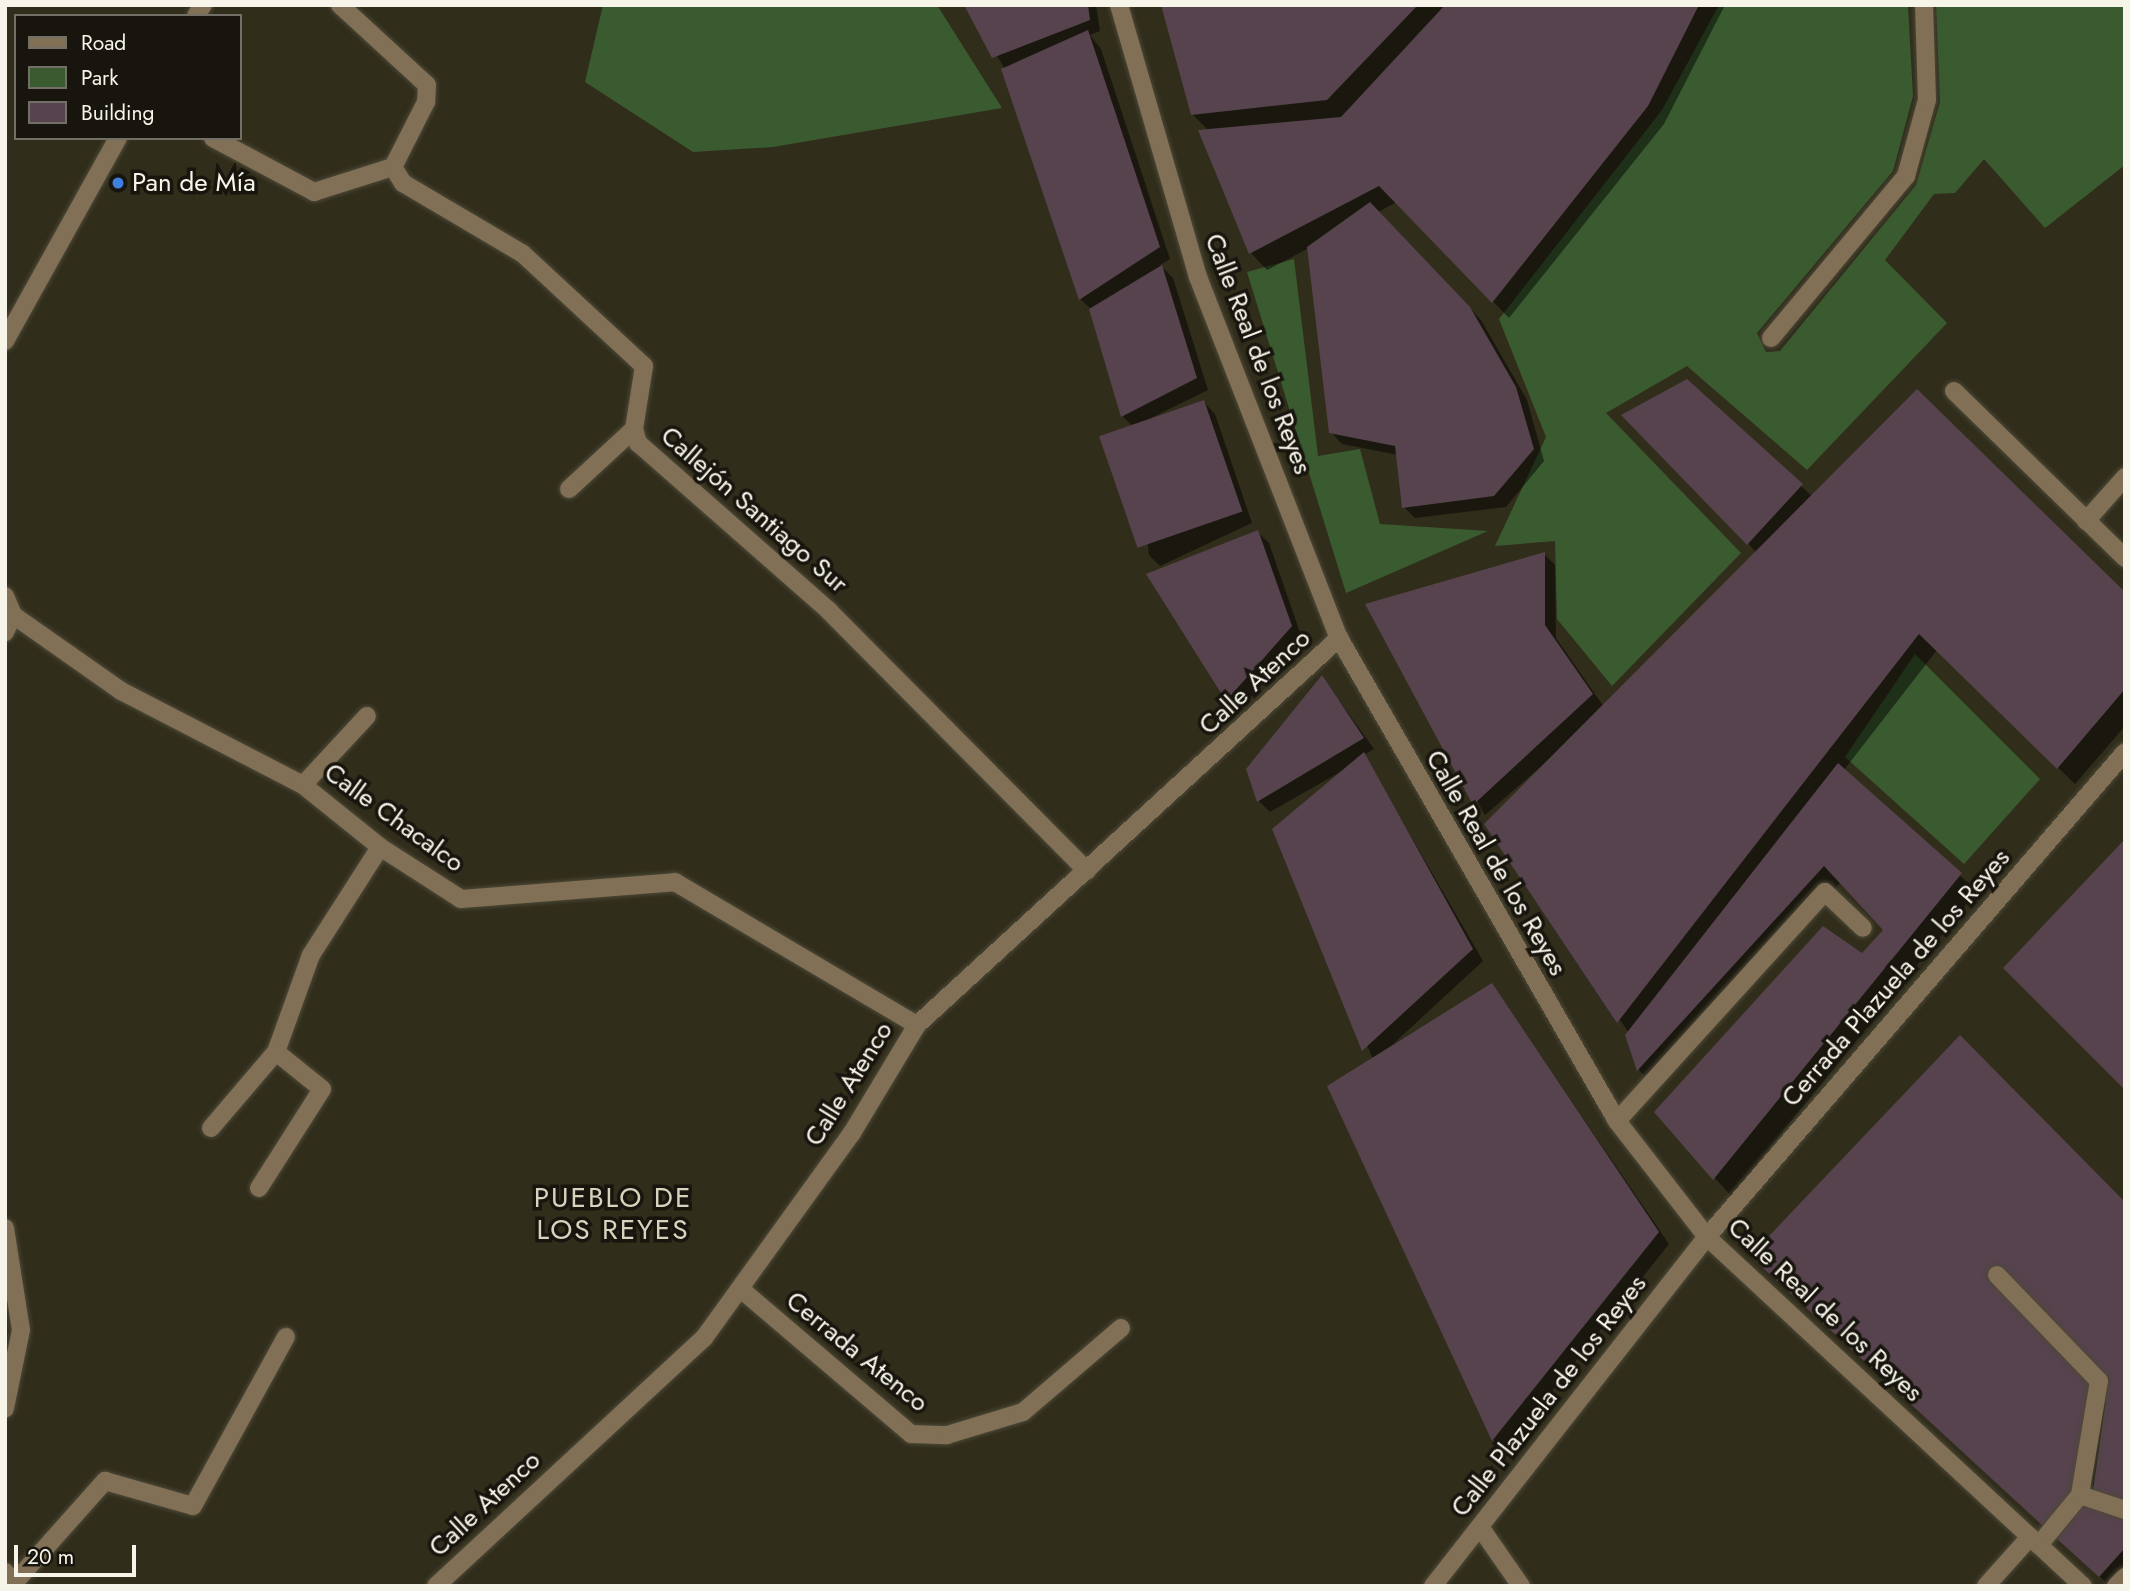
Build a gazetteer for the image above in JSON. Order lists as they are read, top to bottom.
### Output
{
  "streets": {
    "street": [
      "Calle Real de los Reyes",
      "Callejón Santiago Sur",
      "Calle Atenco",
      "Calle Chacalco",
      "Cerrada Plazuela de los Reyes",
      "Cerrada Atenco",
      "Calle Plazuela de los Reyes"
    ]
  },
  "crossings": [
    ["Calle Real de los Reyes", "Calle Atenco"],
    ["Calle Real de los Reyes", "Cerrada Plazuela de los Reyes"],
    ["Calle Real de los Reyes", "Calle Plazuela de los Reyes"],
    ["Callejón Santiago Sur", "Calle Atenco"],
    ["Calle Atenco", "Calle Chacalco"],
    ["Calle Atenco", "Cerrada Atenco"],
    ["Cerrada Plazuela de los Reyes", "Calle Plazuela de los Reyes"]
  ],
  "districts": ["PUEBLO DE LOS REYES"],
  "places": ["Pan de Mía"],
  "legend": ["Road", "Park", "Building"],
  "scale_bar": "20 m"
}
